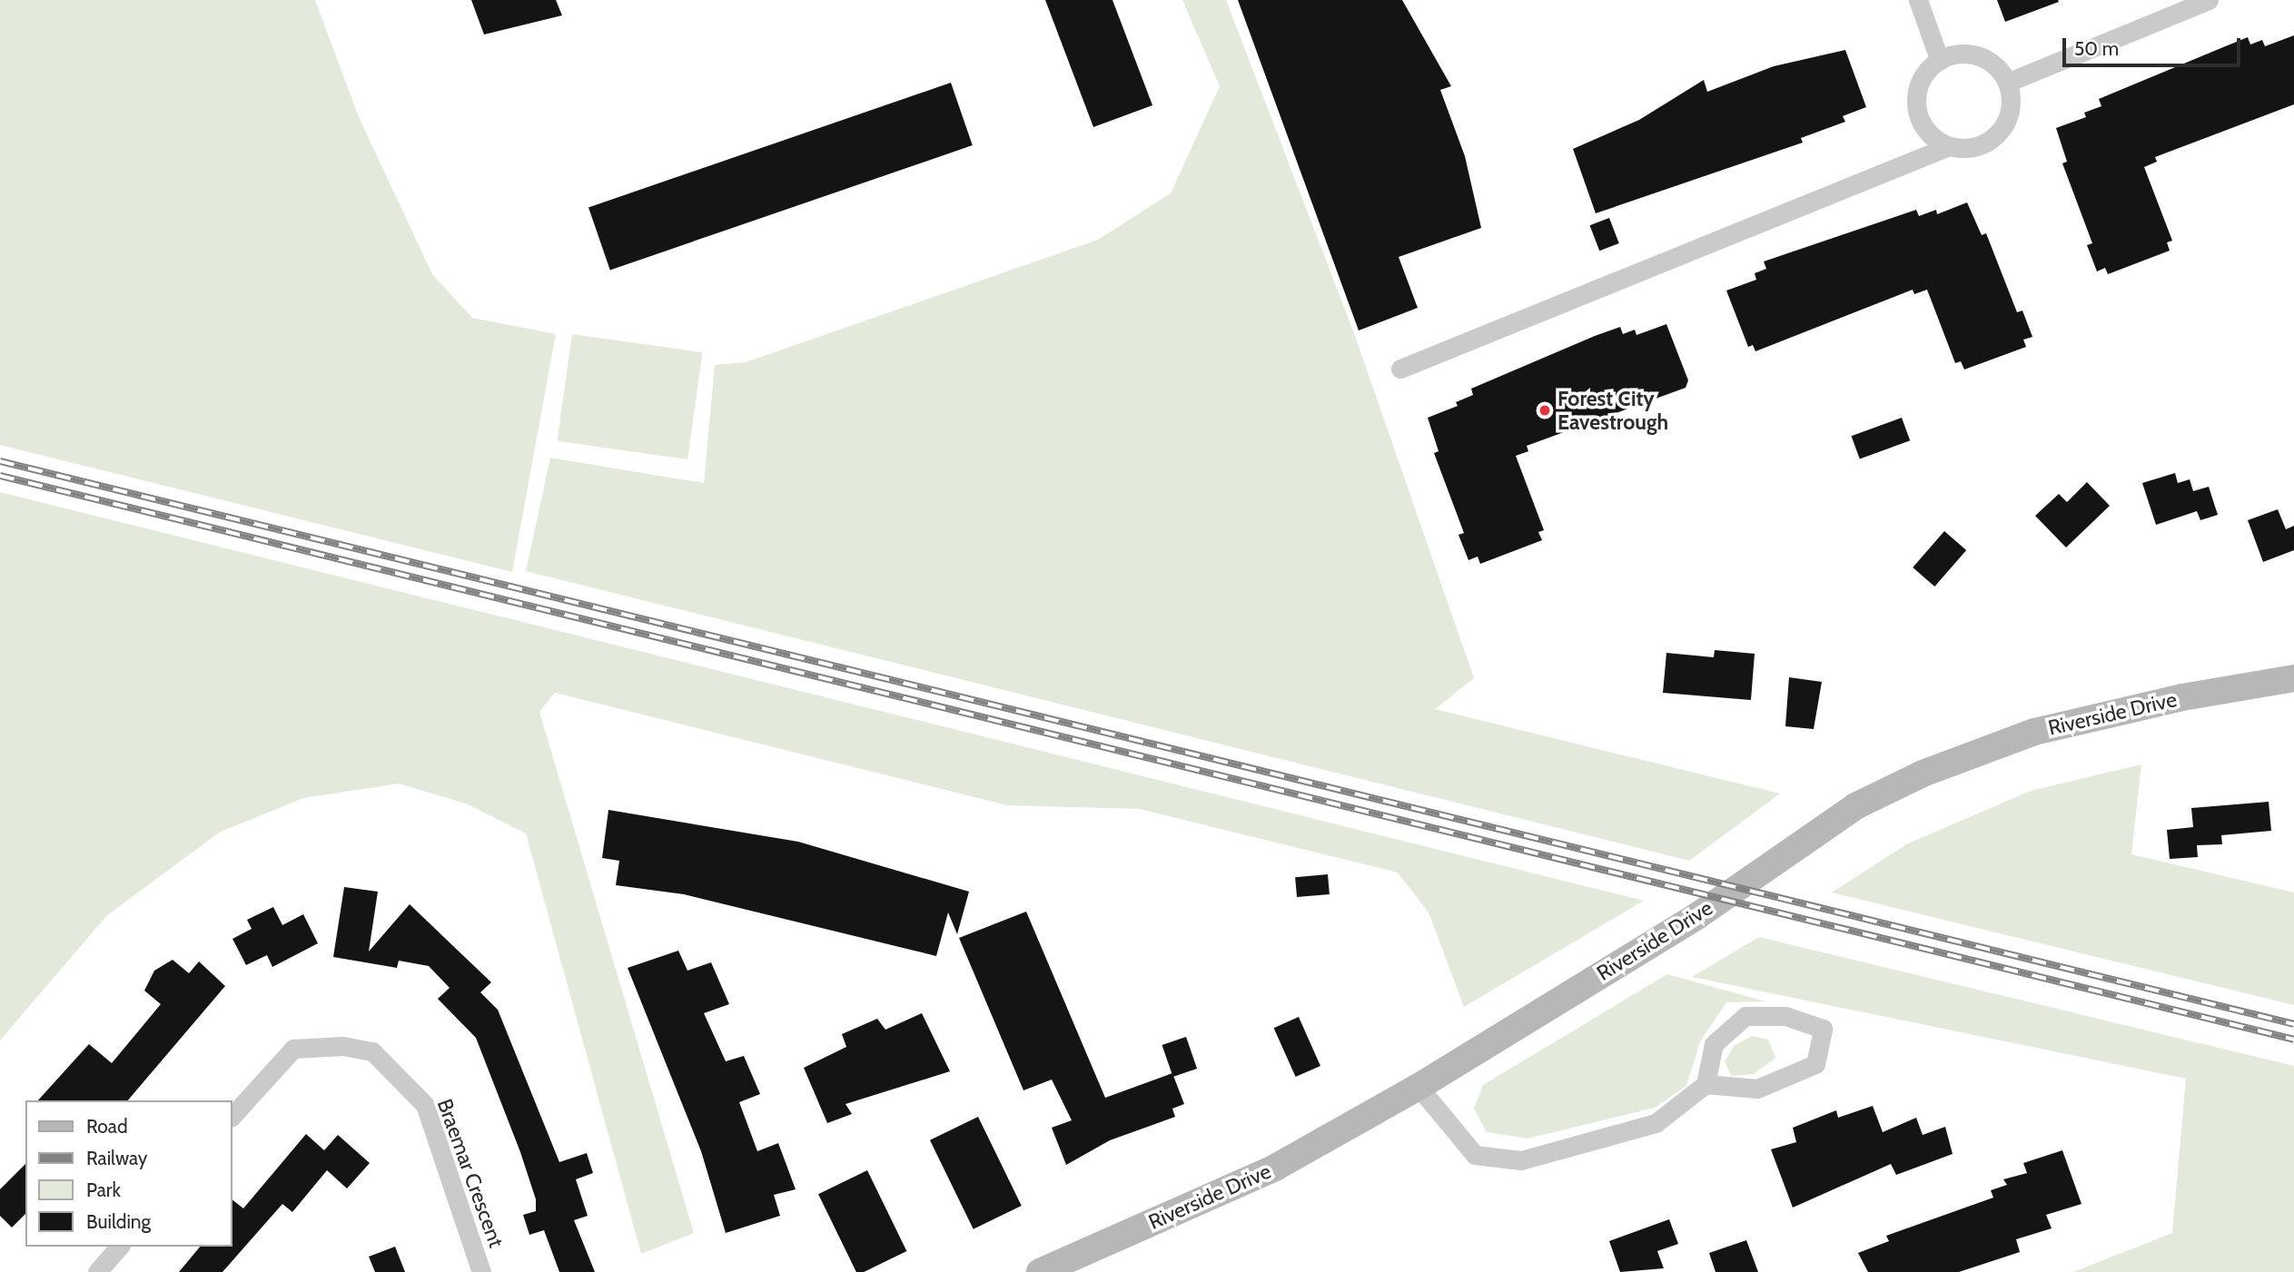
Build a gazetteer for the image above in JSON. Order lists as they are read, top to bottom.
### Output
{
  "streets": {
    "main road": ["Riverside Drive"],
    "street": ["Braemar Crescent"]
  },
  "places": ["Forest City Eavestrough"],
  "legend": [
    "Road",
    "Railway",
    "Park",
    "Building"
  ],
  "scale_bar": "50 m"
}
